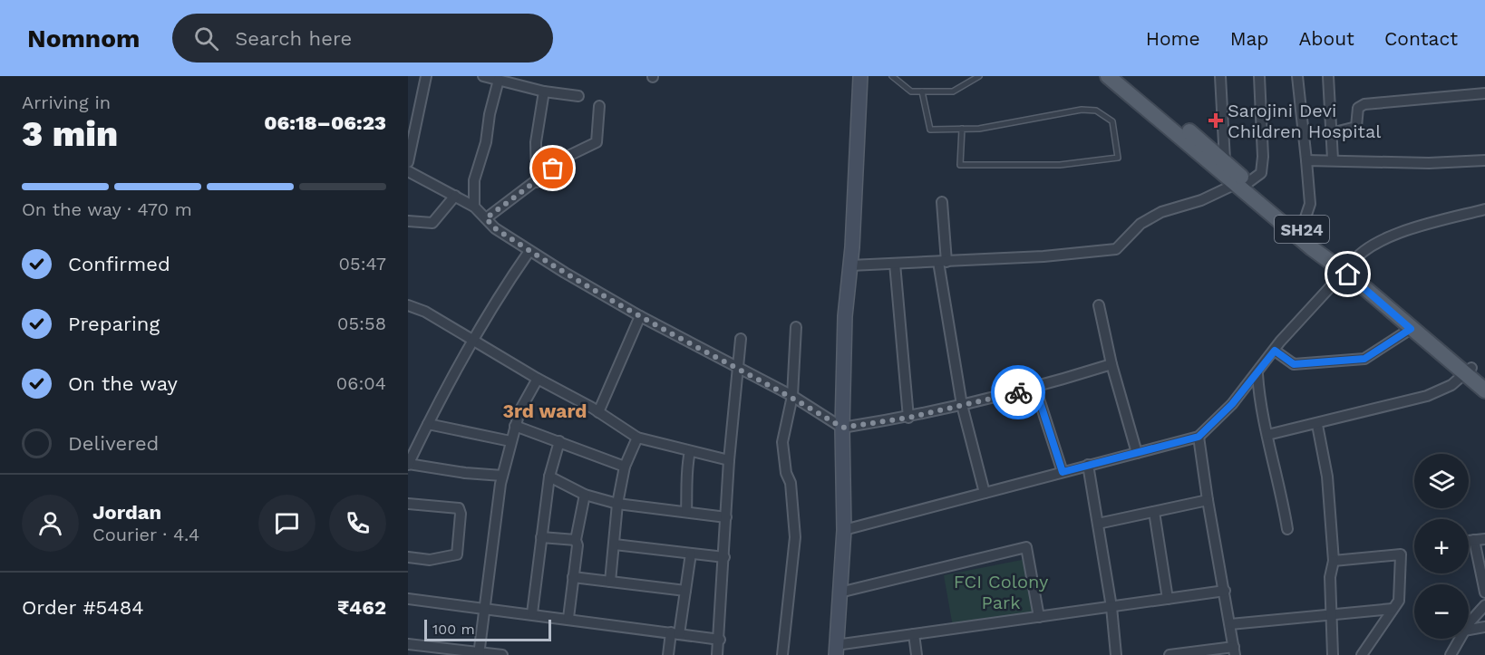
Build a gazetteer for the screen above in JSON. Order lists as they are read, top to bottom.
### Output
{
  "streets": {
    "main road": ["SH24"]
  },
  "districts": ["3rd ward"],
  "parks": ["FCI Colony Park"],
  "places": {
    "health": ["Sarojini Devi Children Hospital"]
  },
  "scale_bar": "100 m",
  "page": {
    "header": "Nomnom",
    "search": "Search here",
    "nav": [
      "Home",
      "Map",
      "About",
      "Contact"
    ],
    "heading": ["3 min", "Arriving in", "06:18–06:23"],
    "panel": [
      "Jordan",
      "Courier · 4.4",
      "Order #5484",
      "₹462"
    ],
    "bar": "On the way · 470 m",
    "list": [
      ["Confirmed", "05:47"],
      ["Preparing", "05:58"],
      ["On the way", "06:04"],
      "Delivered"
    ],
    "map_buttons": ["+", "−"],
    "scale": "100 m"
  }
}
